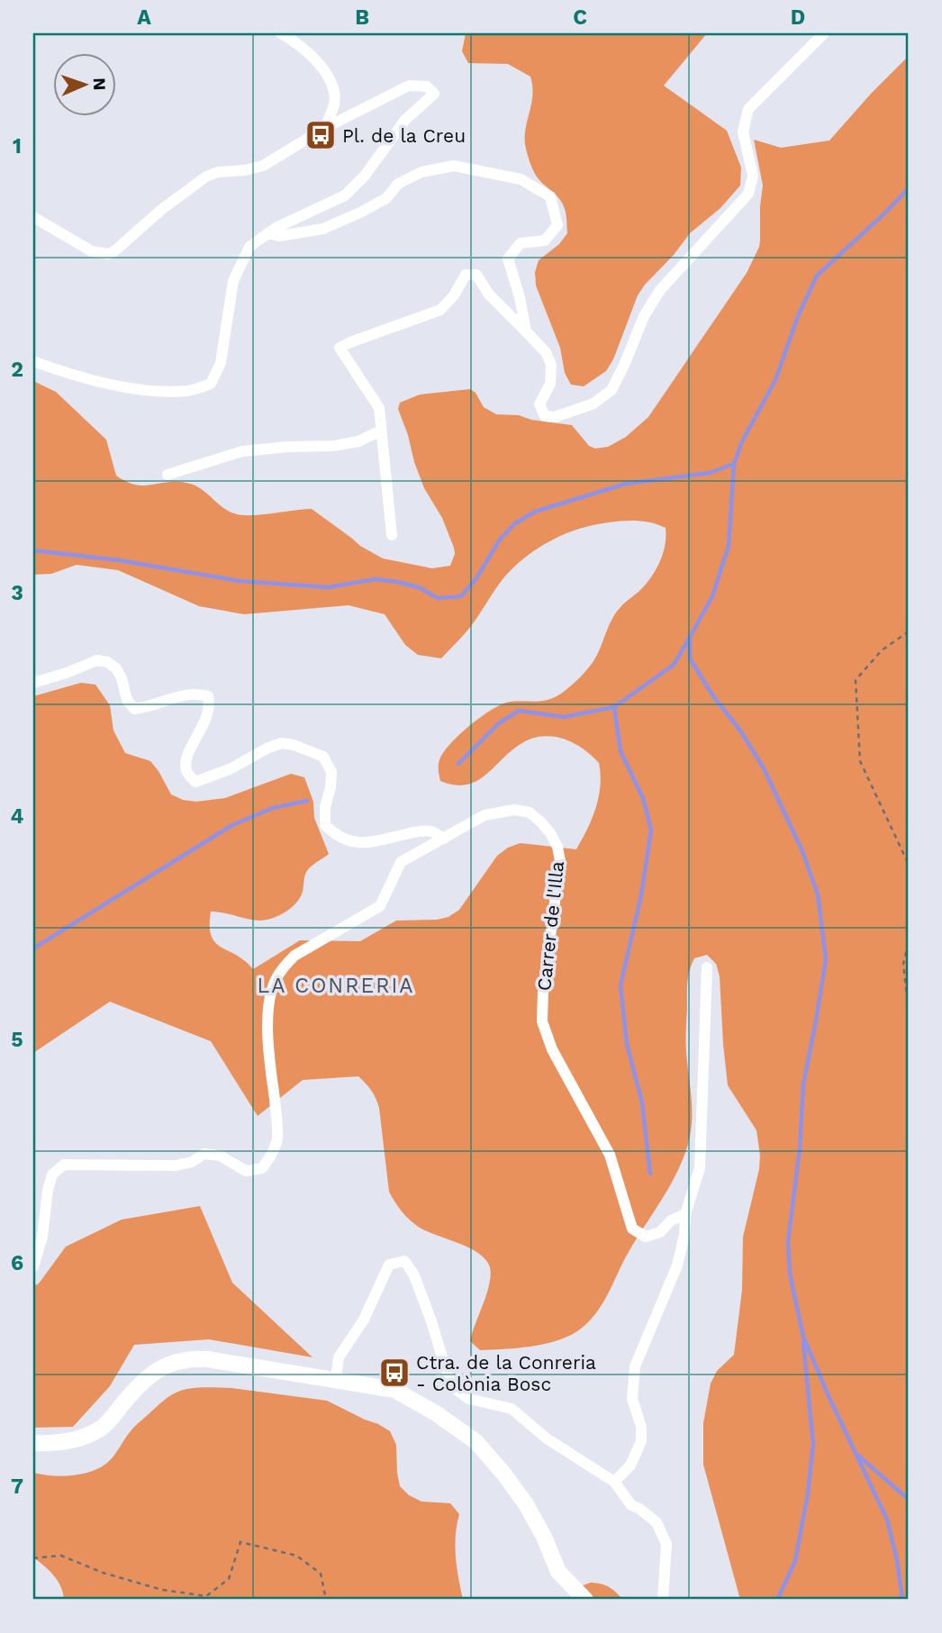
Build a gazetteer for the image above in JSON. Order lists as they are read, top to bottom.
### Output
{
  "streets": {
    "street": ["Carrer de l'Illa"]
  },
  "districts": ["LA CONRERIA"],
  "places": {
    "bus stop": ["Pl. de la Creu", "Ctra. de la Conreria - Colònia Bosc"]
  },
  "north": "right",
  "grid": {
    "columns": [
      "A",
      "B",
      "C",
      "D"
    ],
    "rows": [
      "1",
      "2",
      "3",
      "4",
      "5",
      "6",
      "7"
    ]
  }
}
